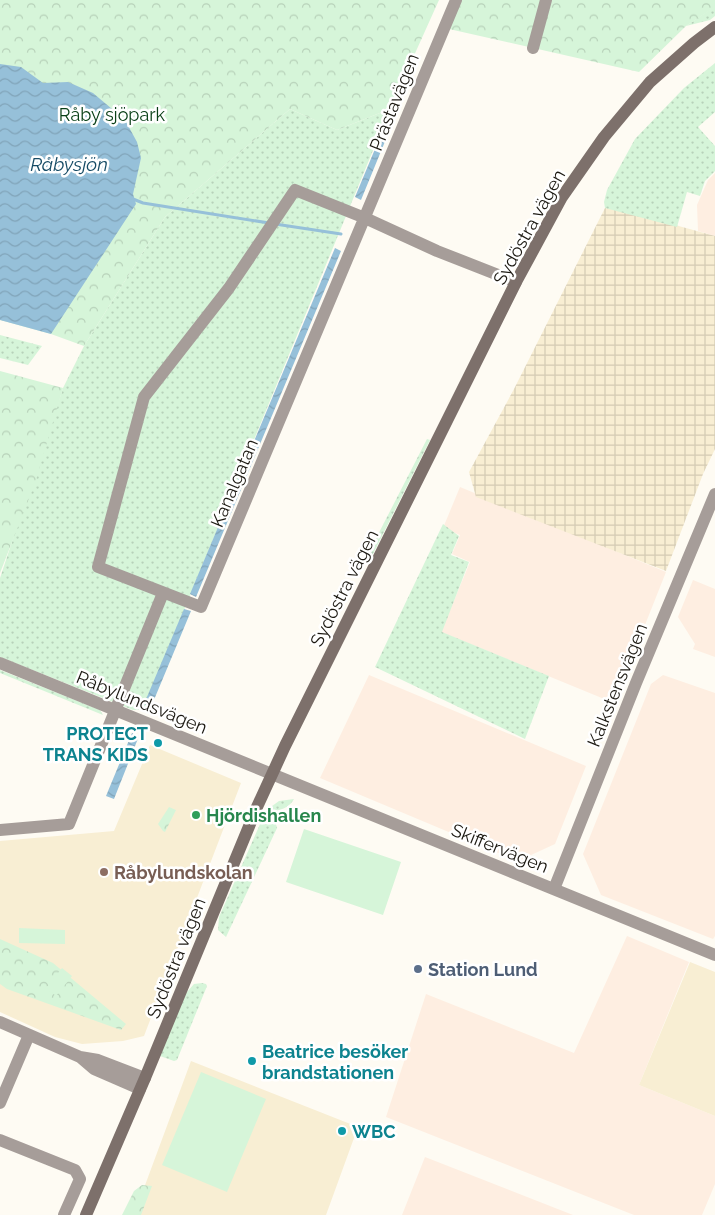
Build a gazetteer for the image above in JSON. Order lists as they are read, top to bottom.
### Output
{
  "streets": {
    "main road": ["Sydöstra vägen"],
    "street": [
      "Prästavägen",
      "Kanalgatan",
      "Kalkstensvägen",
      "Råbylundsvägen",
      "Skiffervägen"
    ]
  },
  "crossings": [
    ["Prästavägen", "Kanalgatan"],
    ["Sydöstra vägen", "Råbylundsvägen"],
    ["Sydöstra vägen", "Skiffervägen"],
    ["Kalkstensvägen", "Skiffervägen"],
    ["Råbylundsvägen", "Skiffervägen"]
  ],
  "water": ["Råbysjön"],
  "parks": ["Råby sjöpark"],
  "places": [
    "PROTECT TRANS KIDS",
    "Hjördishallen",
    "Råbylundskolan",
    "Station Lund",
    "Beatrice besöker brandstationen",
    "WBC"
  ]
}
